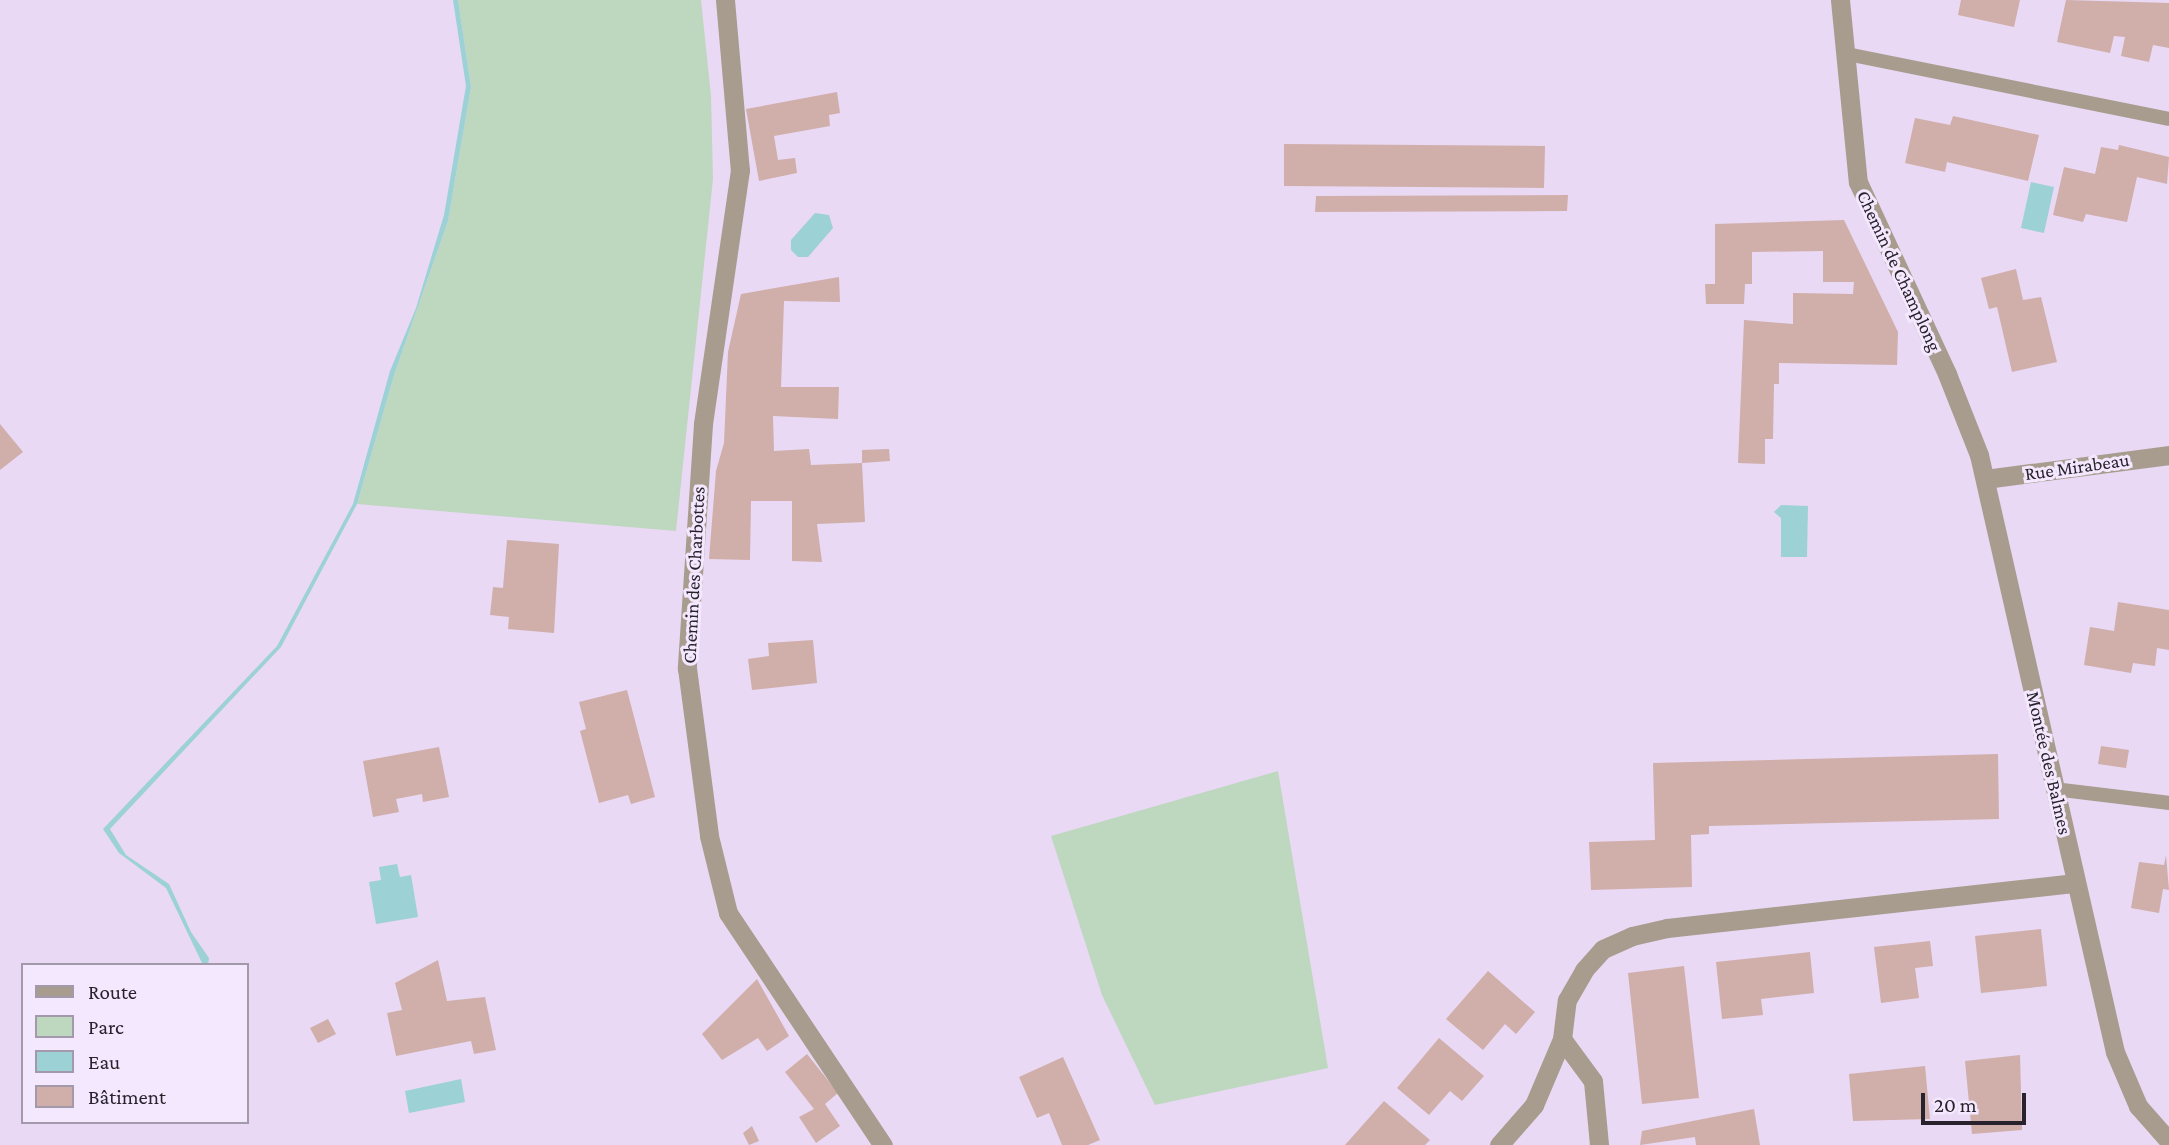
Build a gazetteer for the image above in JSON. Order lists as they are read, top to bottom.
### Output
{
  "streets": {
    "street": [
      "Chemin de Champlong",
      "Rue Mirabeau",
      "Chemin des Charbottes",
      "Montée des Balmes"
    ]
  },
  "crossings": [
    ["Chemin de Champlong", "Montée des Balmes"],
    ["Rue Mirabeau", "Montée des Balmes"]
  ],
  "legend": [
    "Route",
    "Parc",
    "Eau",
    "Bâtiment"
  ],
  "scale_bar": "20 m"
}
